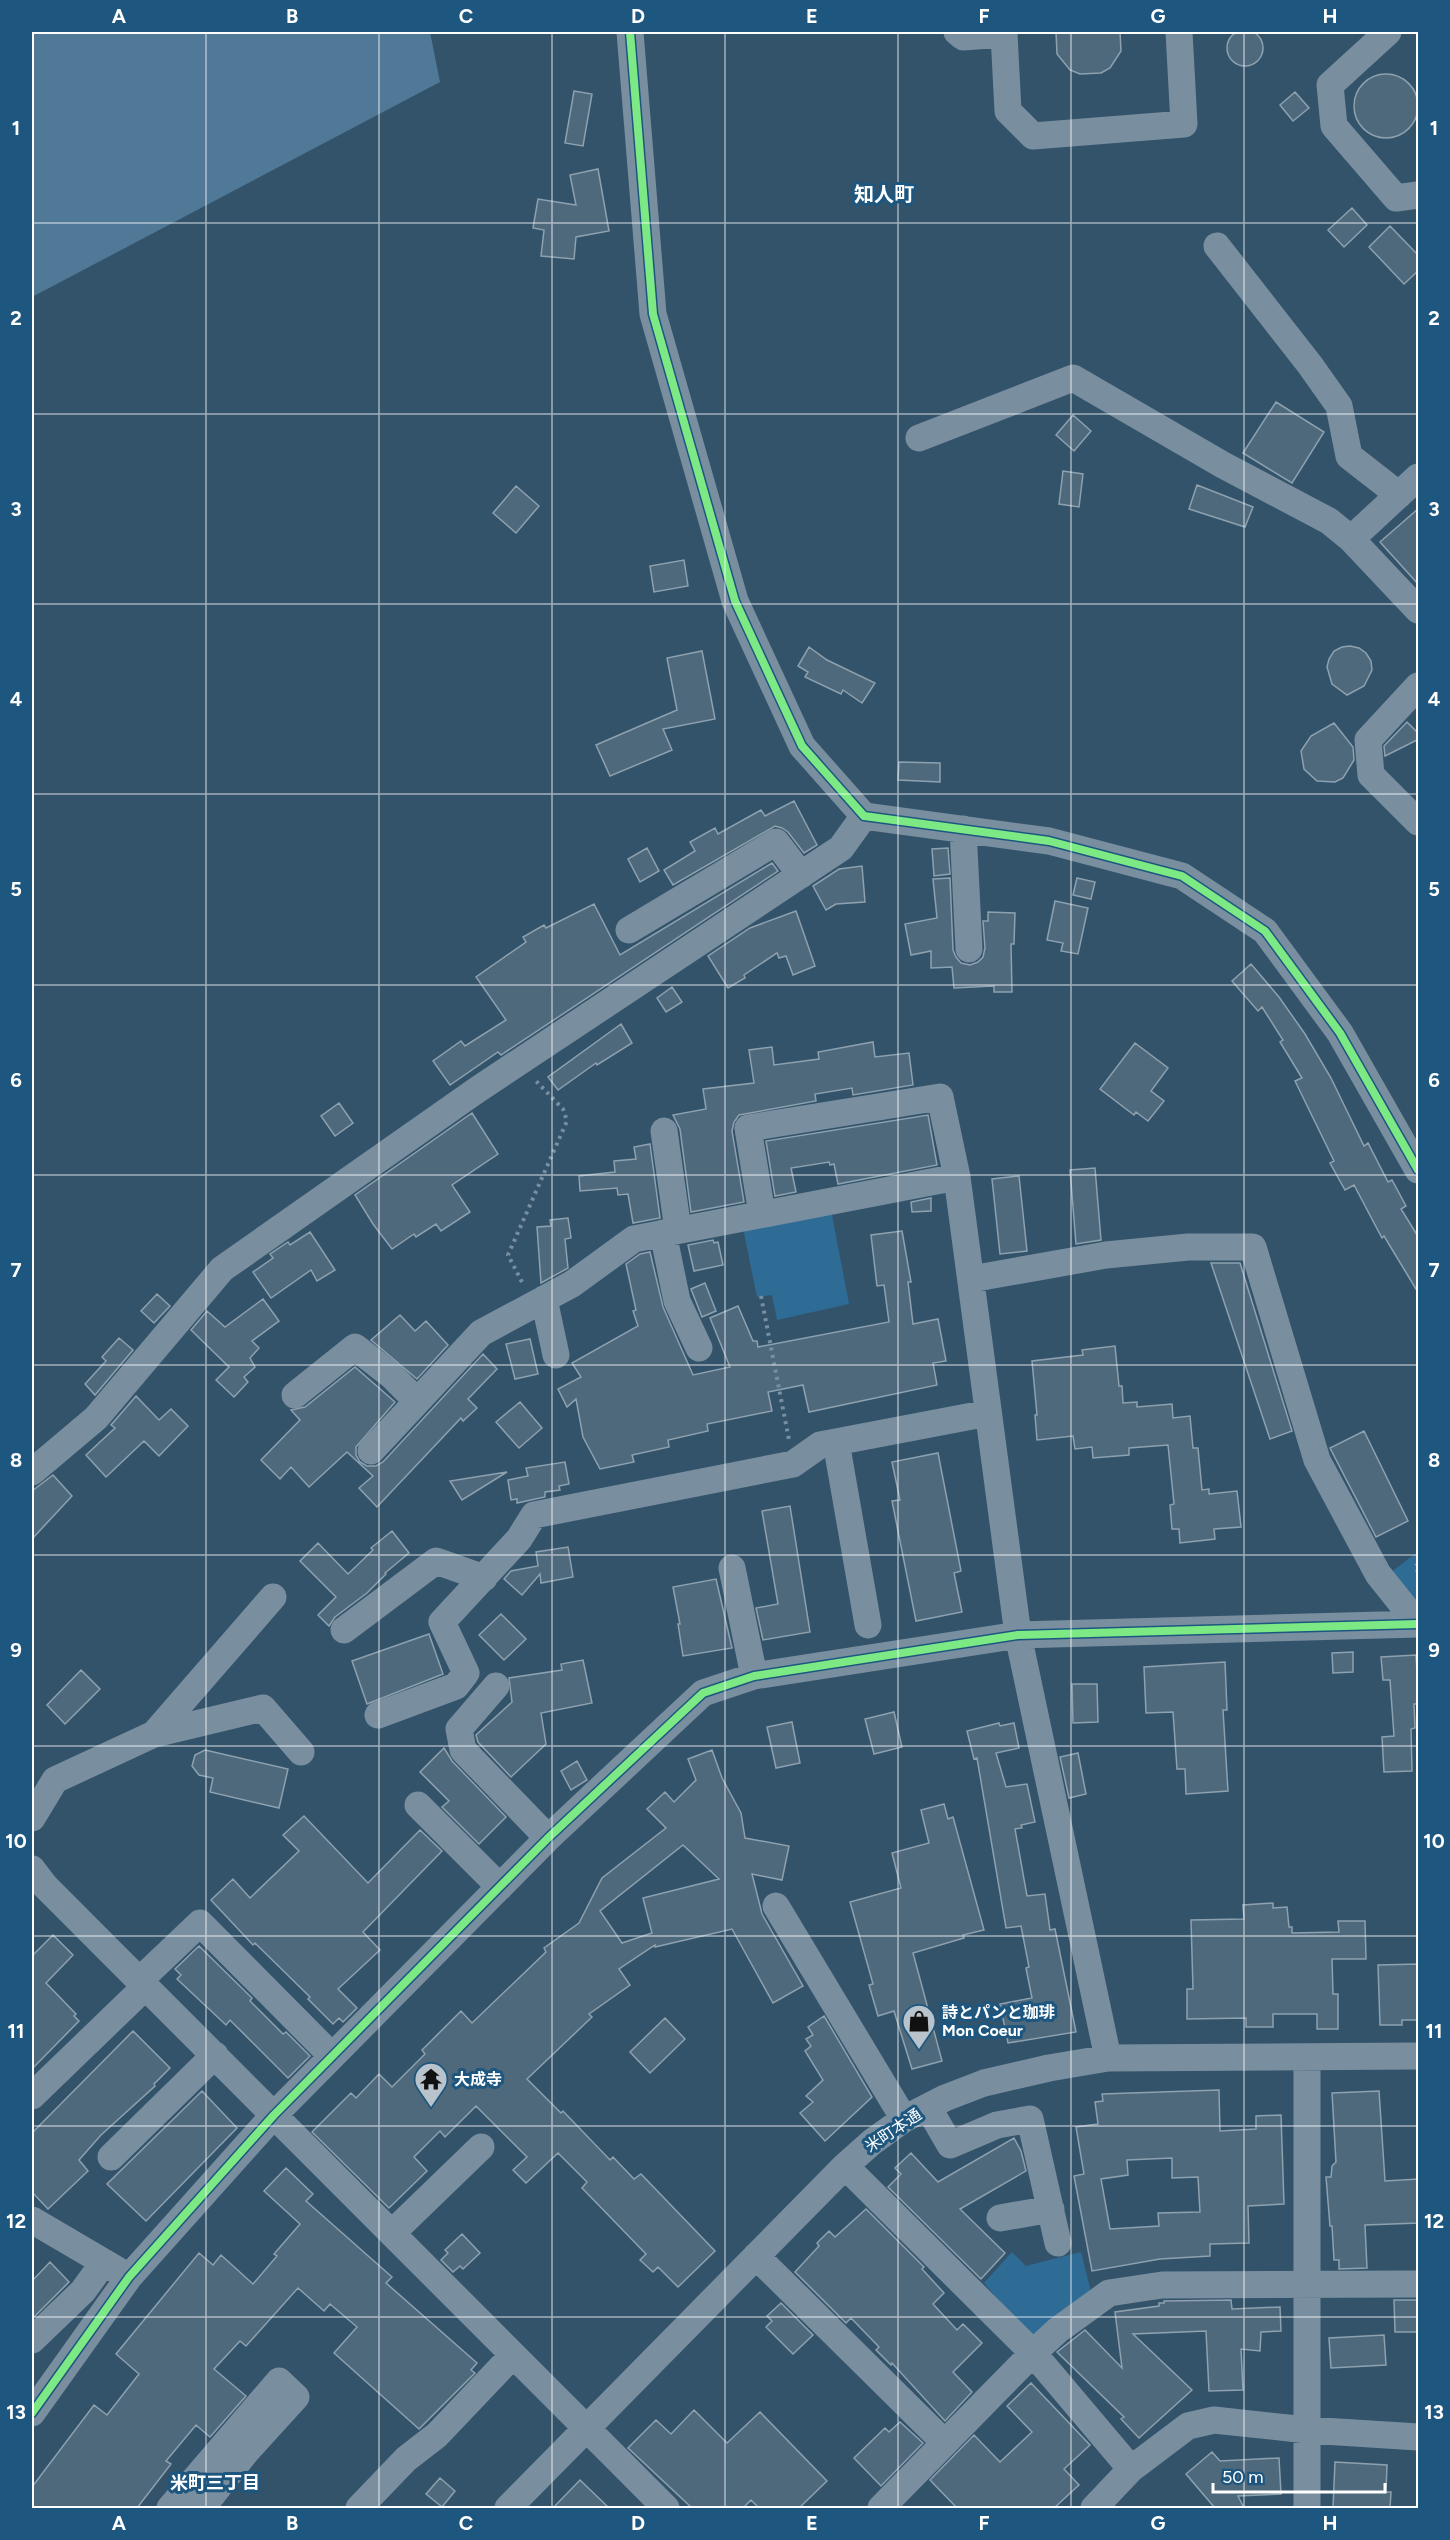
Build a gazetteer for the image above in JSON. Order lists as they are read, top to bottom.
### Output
{
  "streets": {
    "street": ["米町本通"]
  },
  "districts": ["知人町", "米町三丁目"],
  "places": {
    "shop": ["詩とパンと珈琲 Mon Coeur"],
    "temple": ["大成寺"]
  },
  "scale_bar": "50 m",
  "grid": {
    "columns": [
      "A",
      "B",
      "C",
      "D",
      "E",
      "F",
      "G",
      "H"
    ],
    "rows": [
      "1",
      "2",
      "3",
      "4",
      "5",
      "6",
      "7",
      "8",
      "9",
      "10",
      "11",
      "12",
      "13"
    ]
  }
}
